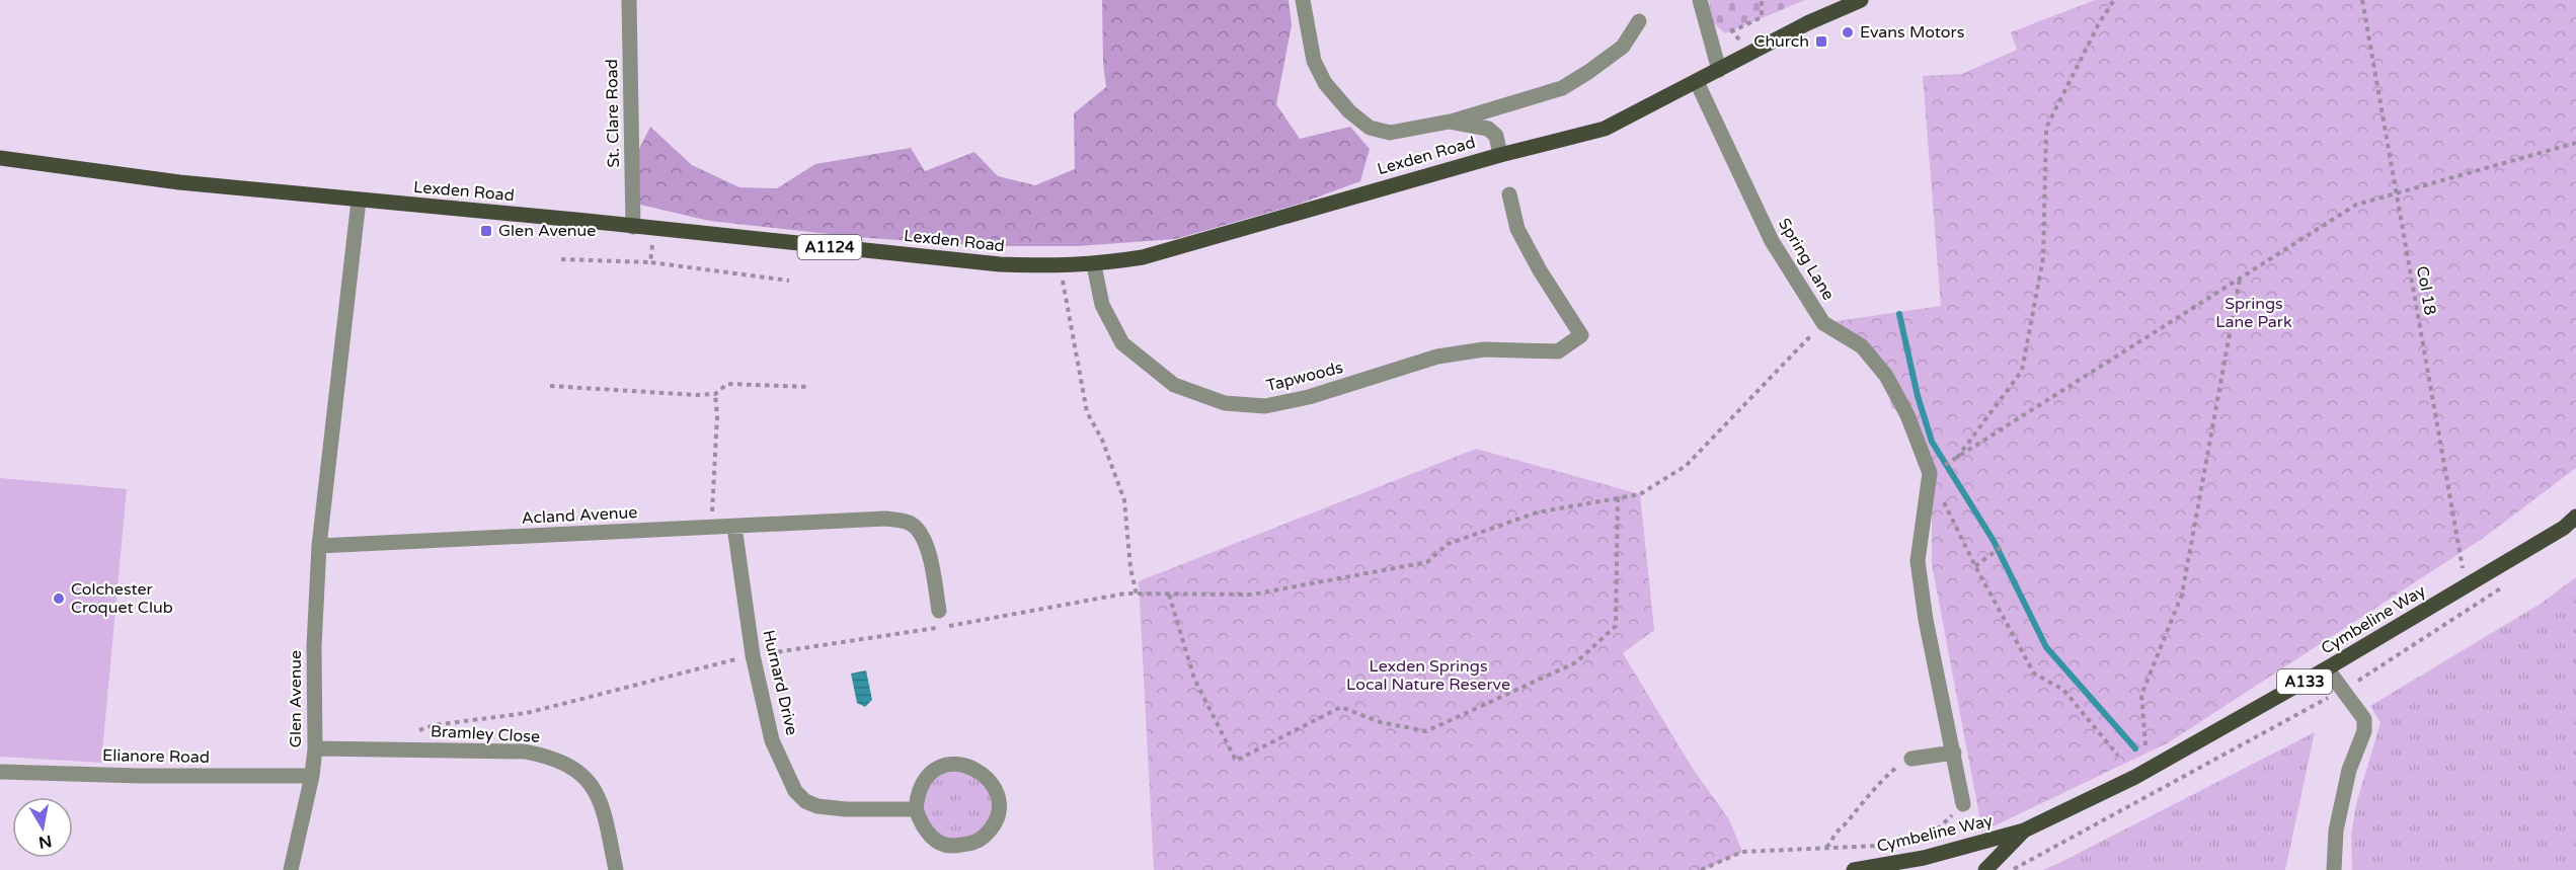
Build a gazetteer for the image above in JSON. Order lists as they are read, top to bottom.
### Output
{
  "streets": {
    "main road": [
      "Lexden Road",
      "A1124",
      "Cymbeline Way",
      "A133"
    ],
    "street": [
      "St. Clare Road",
      "Spring Lane",
      "Tapwoods",
      "Acland Avenue",
      "Hurnard Drive",
      "Glen Avenue",
      "Bramley Close",
      "Elianore Road"
    ],
    "path": ["Col 18"]
  },
  "crossings": [
    ["St. Clare Road", "Lexden Road"],
    ["Lexden Road", "Spring Lane"],
    ["Lexden Road", "Tapwoods"],
    ["Lexden Road", "Glen Avenue"],
    ["Col 18", "Cymbeline Way"],
    ["Acland Avenue", "Hurnard Drive"],
    ["Acland Avenue", "Glen Avenue"],
    ["Glen Avenue", "Bramley Close"],
    ["Glen Avenue", "Elianore Road"]
  ],
  "parks": ["Springs Lane Park", "Lexden Springs Local Nature Reserve"],
  "places": {
    "other": ["Evans Motors", "Colchester Croquet Club"],
    "transit": ["Church", "Glen Avenue"]
  },
  "north": "bottom"
}
